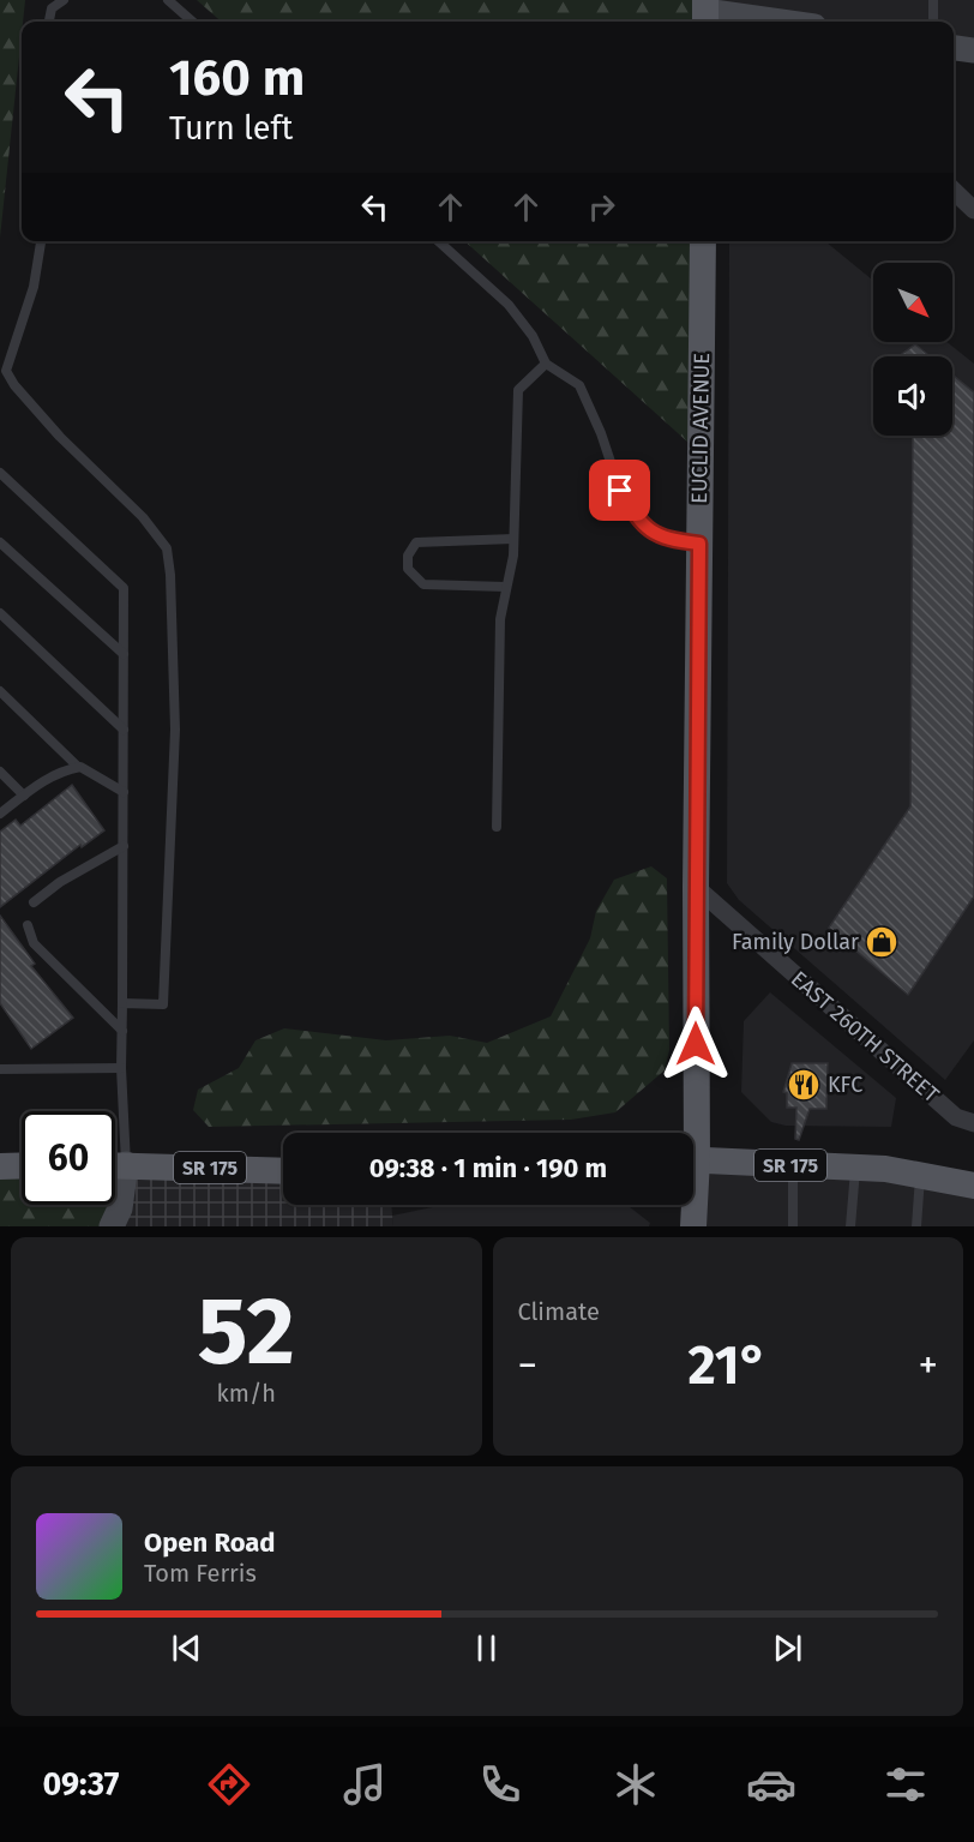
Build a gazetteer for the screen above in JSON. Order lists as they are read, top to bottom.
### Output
{
  "streets": {
    "main road": ["EUCLID AVENUE", "SR 175"],
    "street": ["EAST 260TH STREET"]
  },
  "crossings": [
    ["EUCLID AVENUE", "EAST 260TH STREET"]
  ],
  "places": {
    "shop": ["Family Dollar"],
    "restaurant": ["KFC"]
  },
  "north": "bottom right",
  "page": {
    "turn": ["160 m", "Turn left"],
    "limit": "60",
    "trip": "09:38 · 1 min · 190 m",
    "tile": [
      ["52", "km/h"],
      "Climate"
    ],
    "heat": ["−", "21°", "+"],
    "song": ["Open Road", "Tom Ferris"],
    "tabs": "09:37"
  }
}
